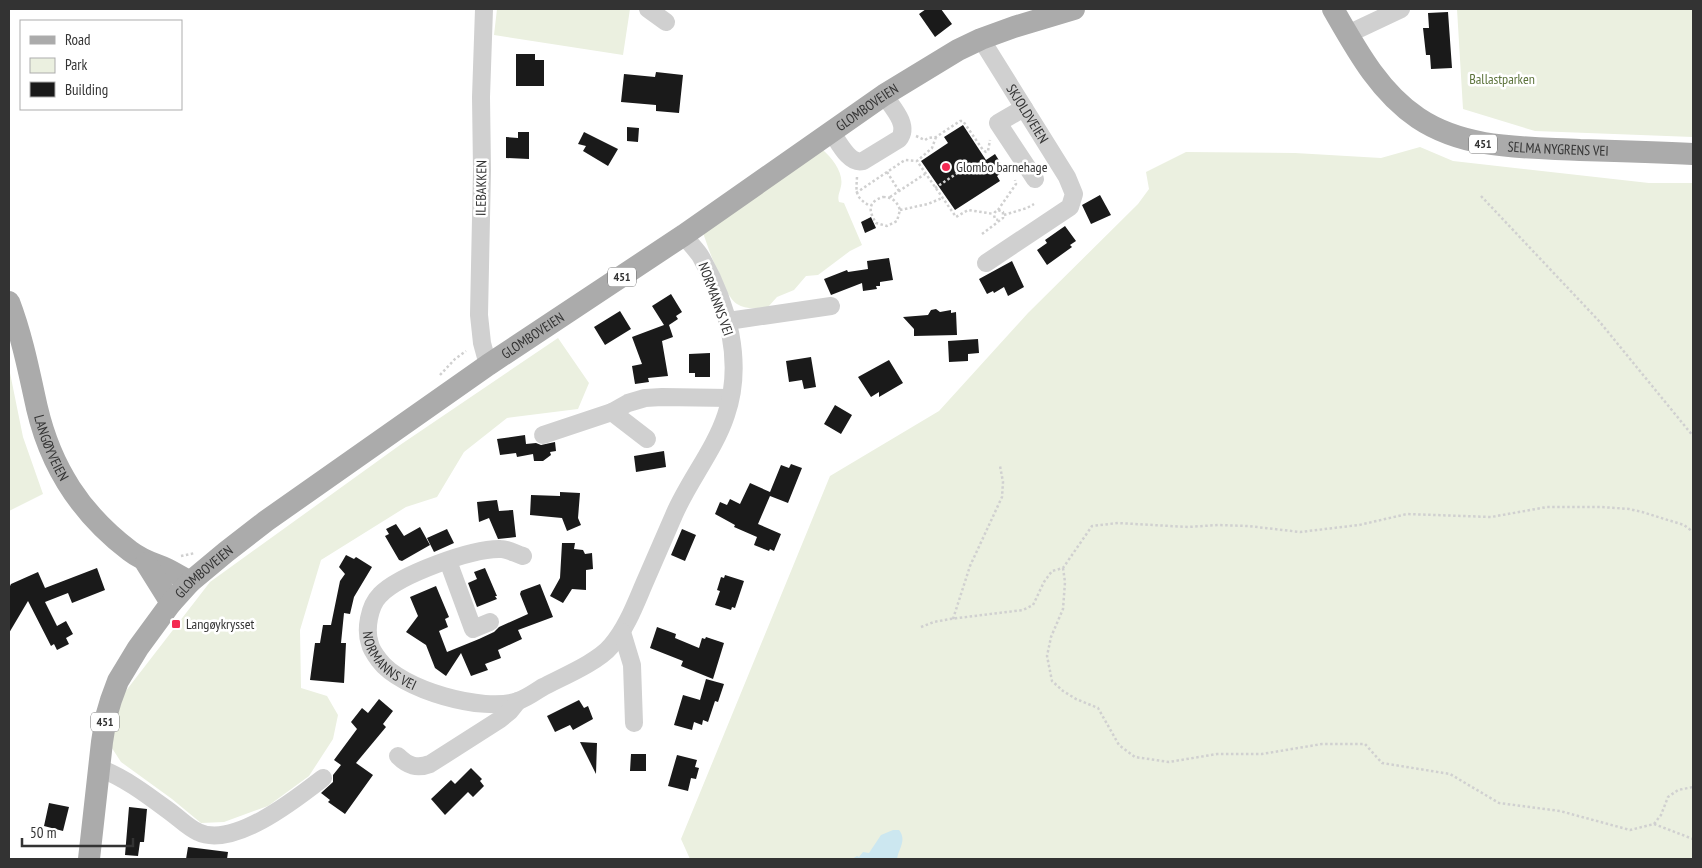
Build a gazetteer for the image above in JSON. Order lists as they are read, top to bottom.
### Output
{
  "streets": {
    "main road": [
      "GLOMBOVEIEN",
      "451",
      "SELMA NYGRENS VEI",
      "LANGØYVEIEN"
    ],
    "street": ["SKJOLDVEIEN", "ILEBAKKEN", "NORMANNS VEI"]
  },
  "crossings": [
    ["GLOMBOVEIEN", "SKJOLDVEIEN"],
    ["GLOMBOVEIEN", "ILEBAKKEN"],
    ["GLOMBOVEIEN", "NORMANNS VEI"],
    ["GLOMBOVEIEN", "LANGØYVEIEN"]
  ],
  "parks": ["Ballastparken"],
  "places": {
    "other": ["Glombo barnehage"],
    "transit": ["Langøykrysset"]
  },
  "legend": ["Road", "Park", "Building"],
  "scale_bar": "50 m"
}
